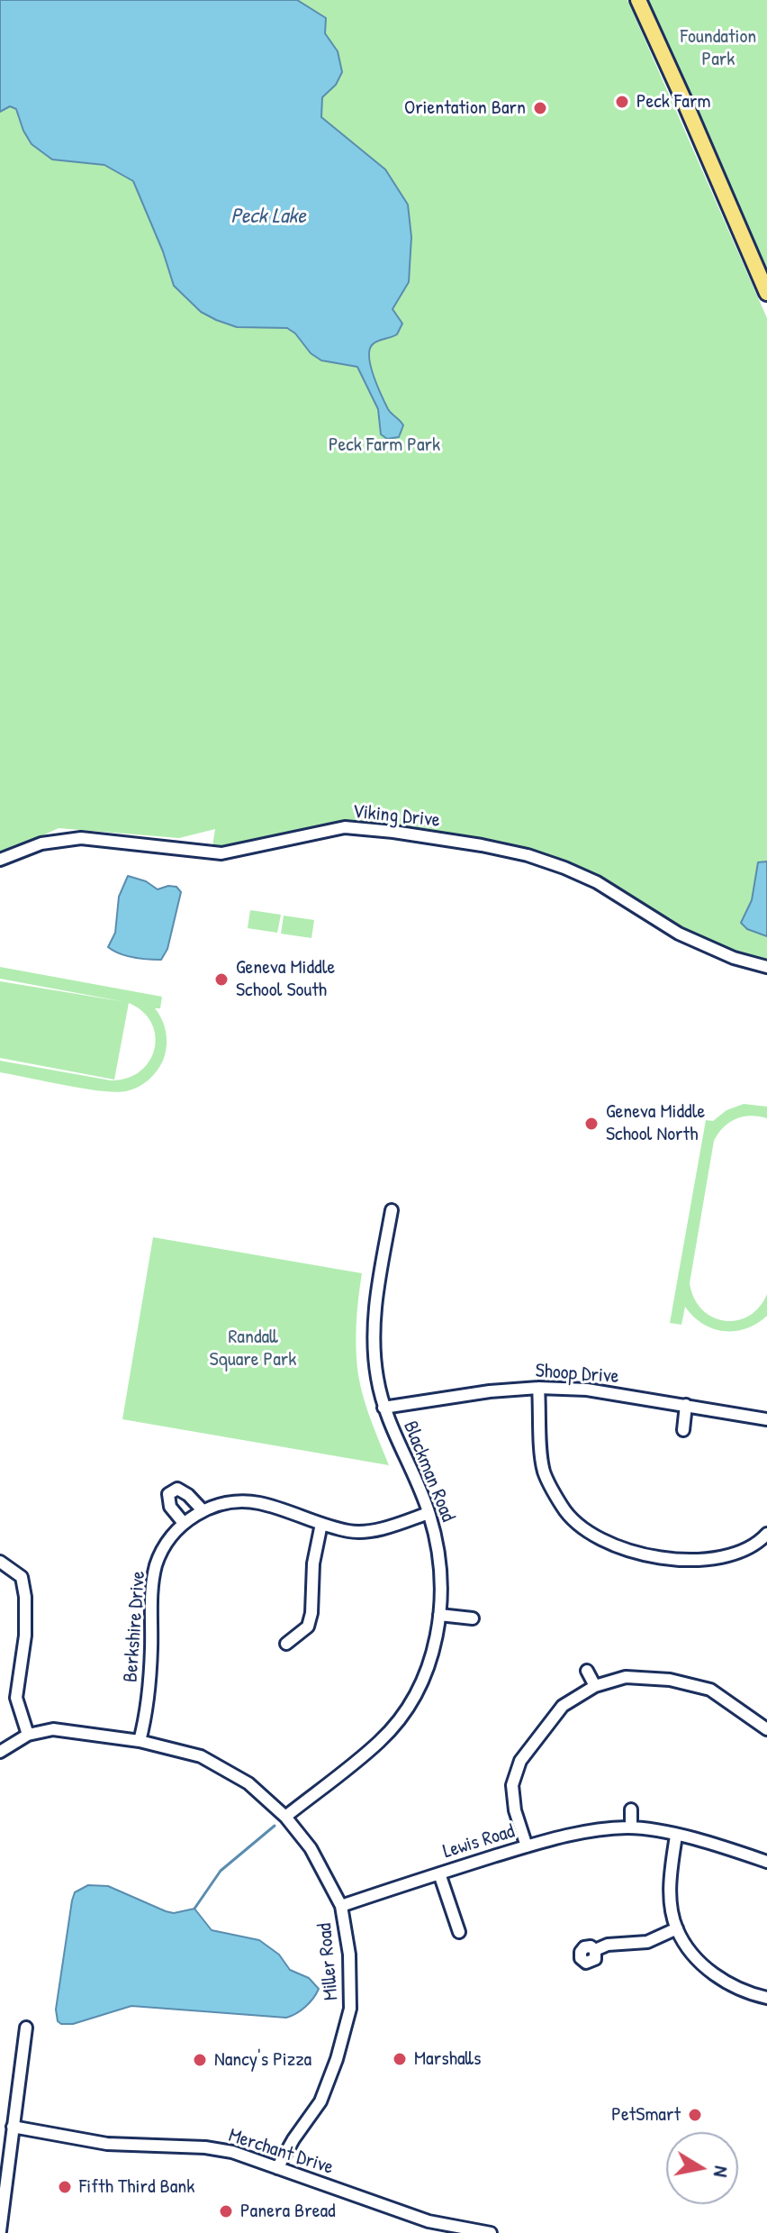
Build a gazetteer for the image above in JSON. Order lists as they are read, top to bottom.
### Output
{
  "streets": {
    "street": [
      "Viking Drive",
      "Shoop Drive",
      "Blackman Road",
      "Berkshire Drive",
      "Lewis Road",
      "Miller Road",
      "Merchant Drive"
    ]
  },
  "crossings": [
    ["Shoop Drive", "Blackman Road"],
    ["Blackman Road", "Berkshire Drive"],
    ["Blackman Road", "Miller Road"],
    ["Berkshire Drive", "Miller Road"],
    ["Lewis Road", "Miller Road"],
    ["Miller Road", "Merchant Drive"]
  ],
  "water": ["Peck Lake"],
  "parks": ["Foundation Park", "Peck Farm Park", "Randall Square Park"],
  "places": [
    "Peck Farm",
    "Orientation Barn",
    "Geneva Middle School South",
    "Geneva Middle School North",
    "Marshalls",
    "Nancy's Pizza",
    "PetSmart",
    "Fifth Third Bank",
    "Panera Bread"
  ],
  "north": "right"
}
